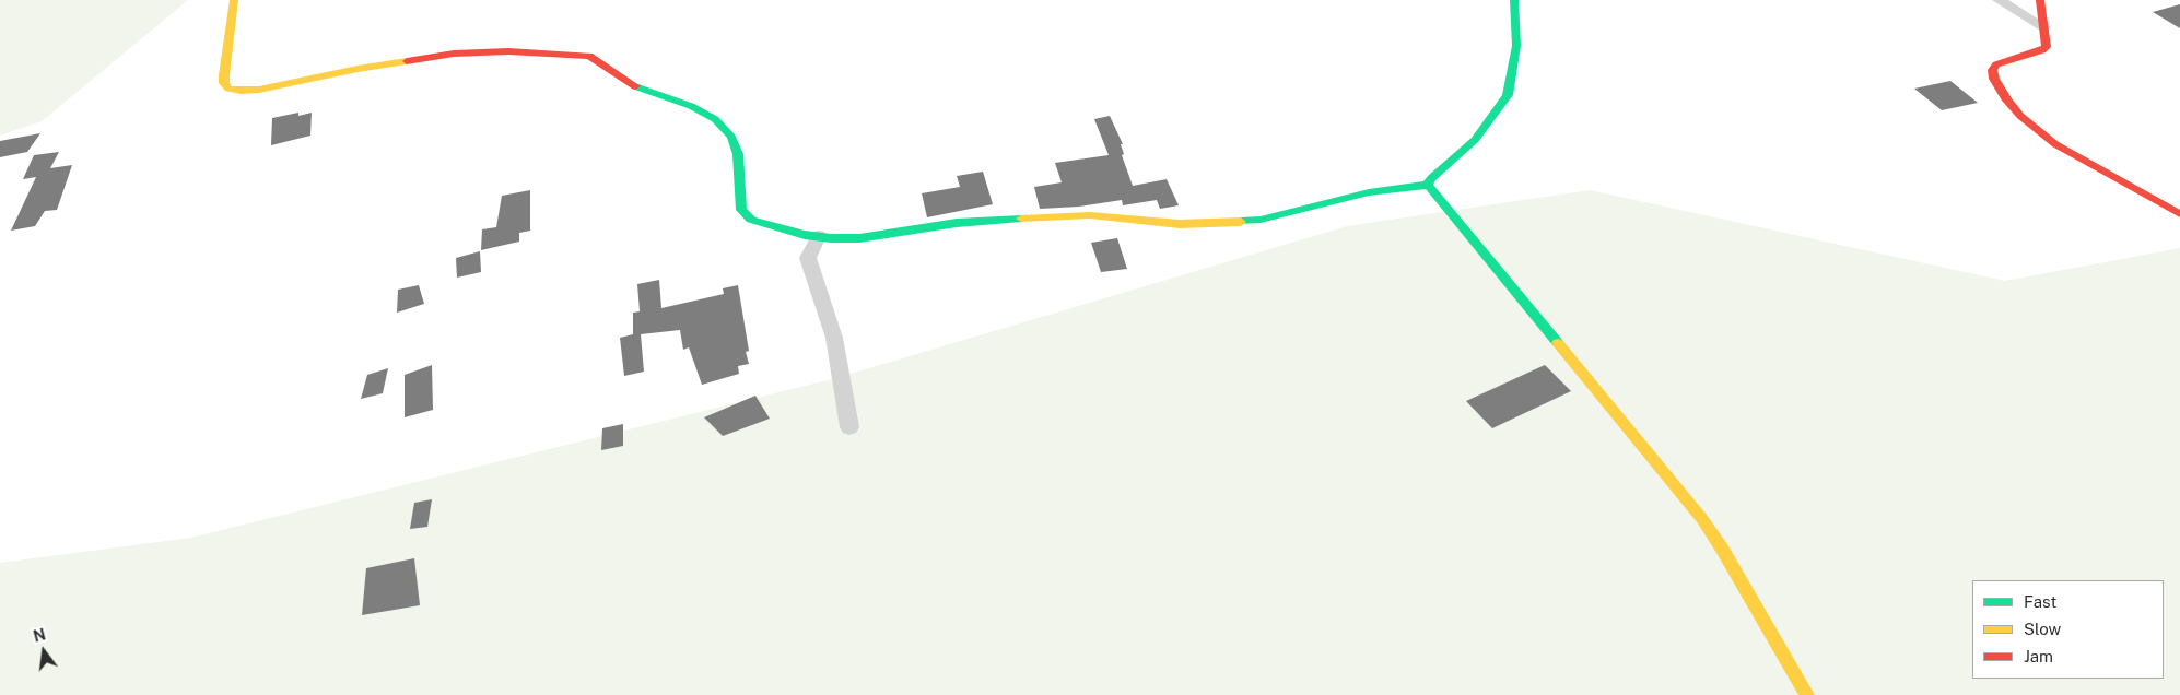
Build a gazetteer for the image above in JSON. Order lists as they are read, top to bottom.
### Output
{
  "legend": ["Fast", "Slow", "Jam"],
  "north": "top"
}
